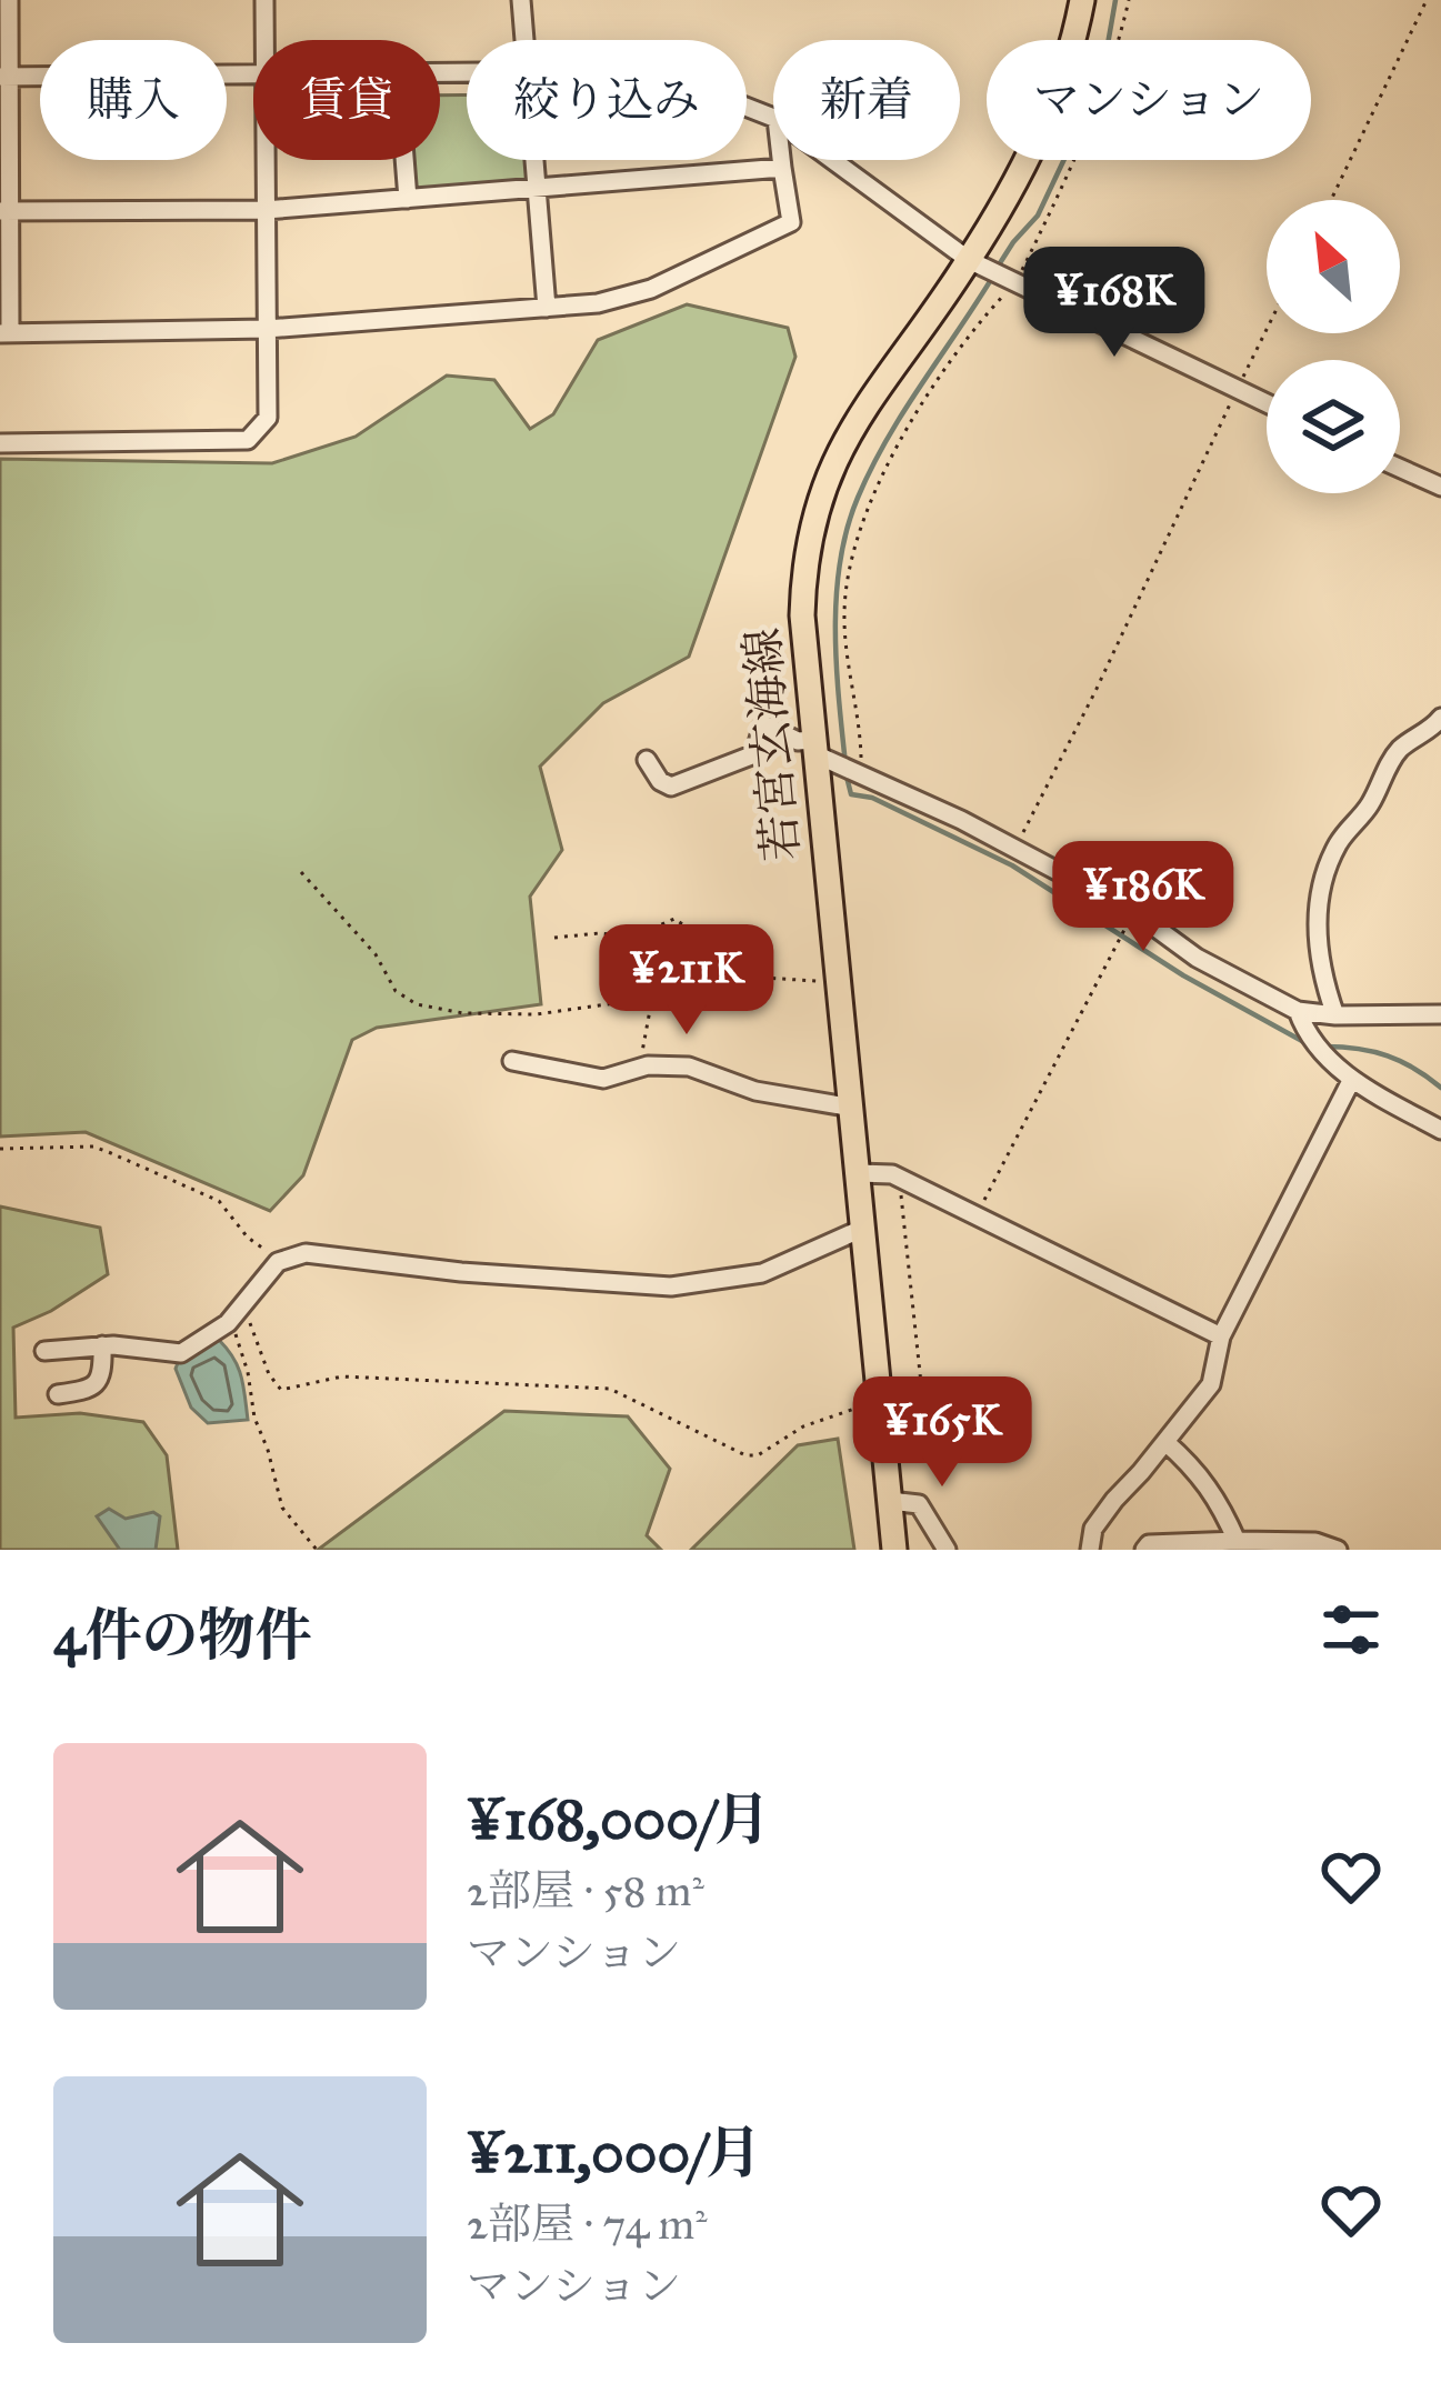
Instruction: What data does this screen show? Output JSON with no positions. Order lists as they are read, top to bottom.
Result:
{
  "streets": {
    "main road": ["若宮玄海線"]
  },
  "north": "top left",
  "page": {
    "chip": [
      "購入",
      "賃貸",
      "絞り込み",
      "新着",
      "マンション"
    ],
    "price": [
      "¥168K",
      "¥186K",
      "¥211K",
      "¥165K"
    ],
    "heading": "4件の物件",
    "list": [
      {
        "name": "¥168,000/月",
        "note": "2部屋 · 58 m² · マンション"
      },
      {
        "name": "¥211,000/月",
        "note": "2部屋 · 74 m² · マンション"
      }
    ]
  }
}
